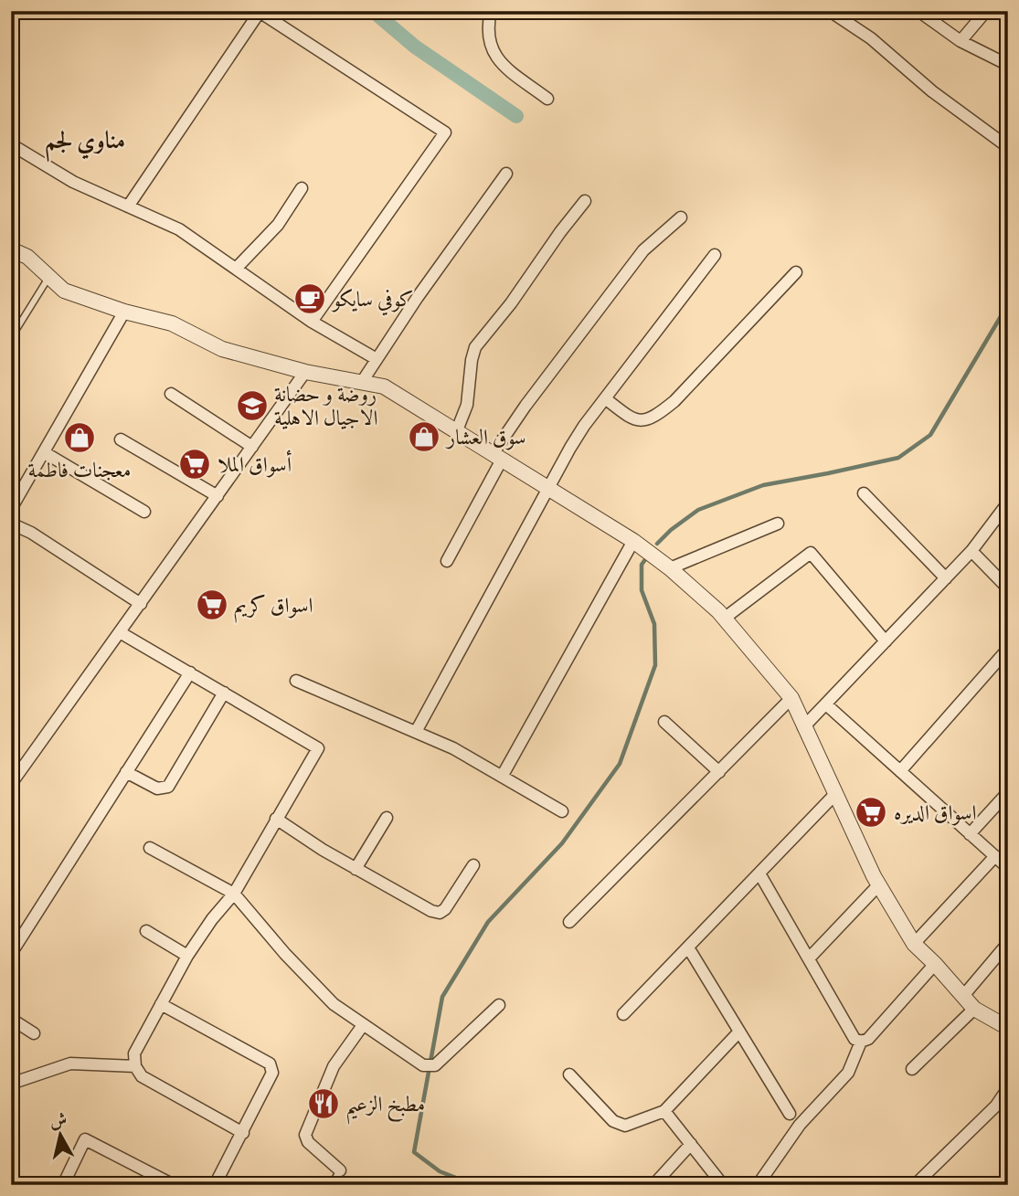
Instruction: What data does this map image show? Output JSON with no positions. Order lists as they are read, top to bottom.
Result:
{
  "districts": ["مناوي لجم"],
  "places": {
    "cafe": ["كوفي سايكو"],
    "school or university": ["روضة و حضانة الاجيال الاهلية"],
    "shop": ["سوق العشار", "معجنات فاطمة"],
    "supermarket": ["أسواق الملا", "اسواق كريم", "اسواق الديره"],
    "restaurant": ["مطبخ الزعيم"]
  },
  "north": "top"
}
